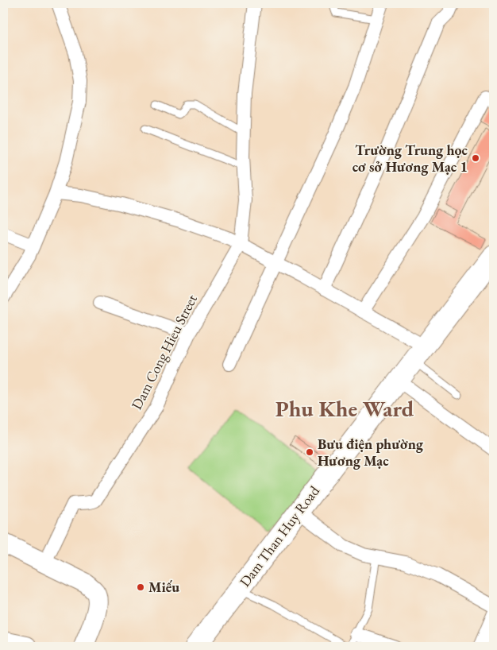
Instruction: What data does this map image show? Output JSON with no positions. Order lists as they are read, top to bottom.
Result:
{
  "streets": {
    "main road": ["Dam Than Huy Road"],
    "street": ["Dam Cong Hieu Street"]
  },
  "districts": ["Phu Khe Ward"],
  "places": ["Trường Trung học cơ sở Hương Mạc 1", "Bưu điện phường Hương Mạc", "Miếu"]
}
